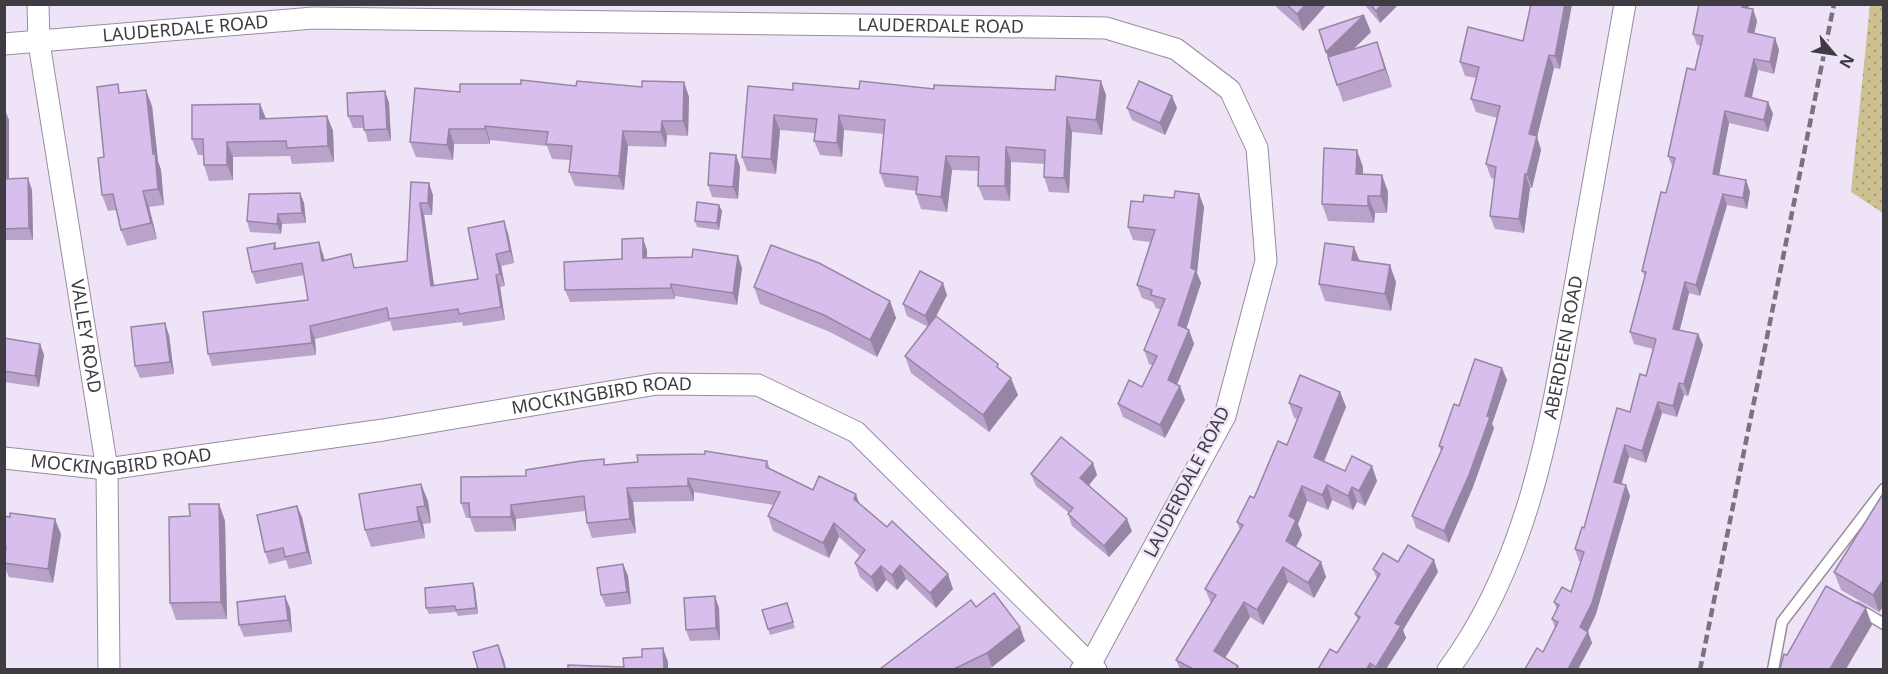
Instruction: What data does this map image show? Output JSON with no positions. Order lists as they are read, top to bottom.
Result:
{
  "streets": {
    "street": [
      "LAUDERDALE ROAD",
      "VALLEY ROAD",
      "ABERDEEN ROAD",
      "MOCKINGBIRD ROAD"
    ]
  },
  "crossings": [
    ["LAUDERDALE ROAD", "VALLEY ROAD"],
    ["LAUDERDALE ROAD", "MOCKINGBIRD ROAD"],
    ["VALLEY ROAD", "MOCKINGBIRD ROAD"]
  ],
  "north": "bottom right"
}
